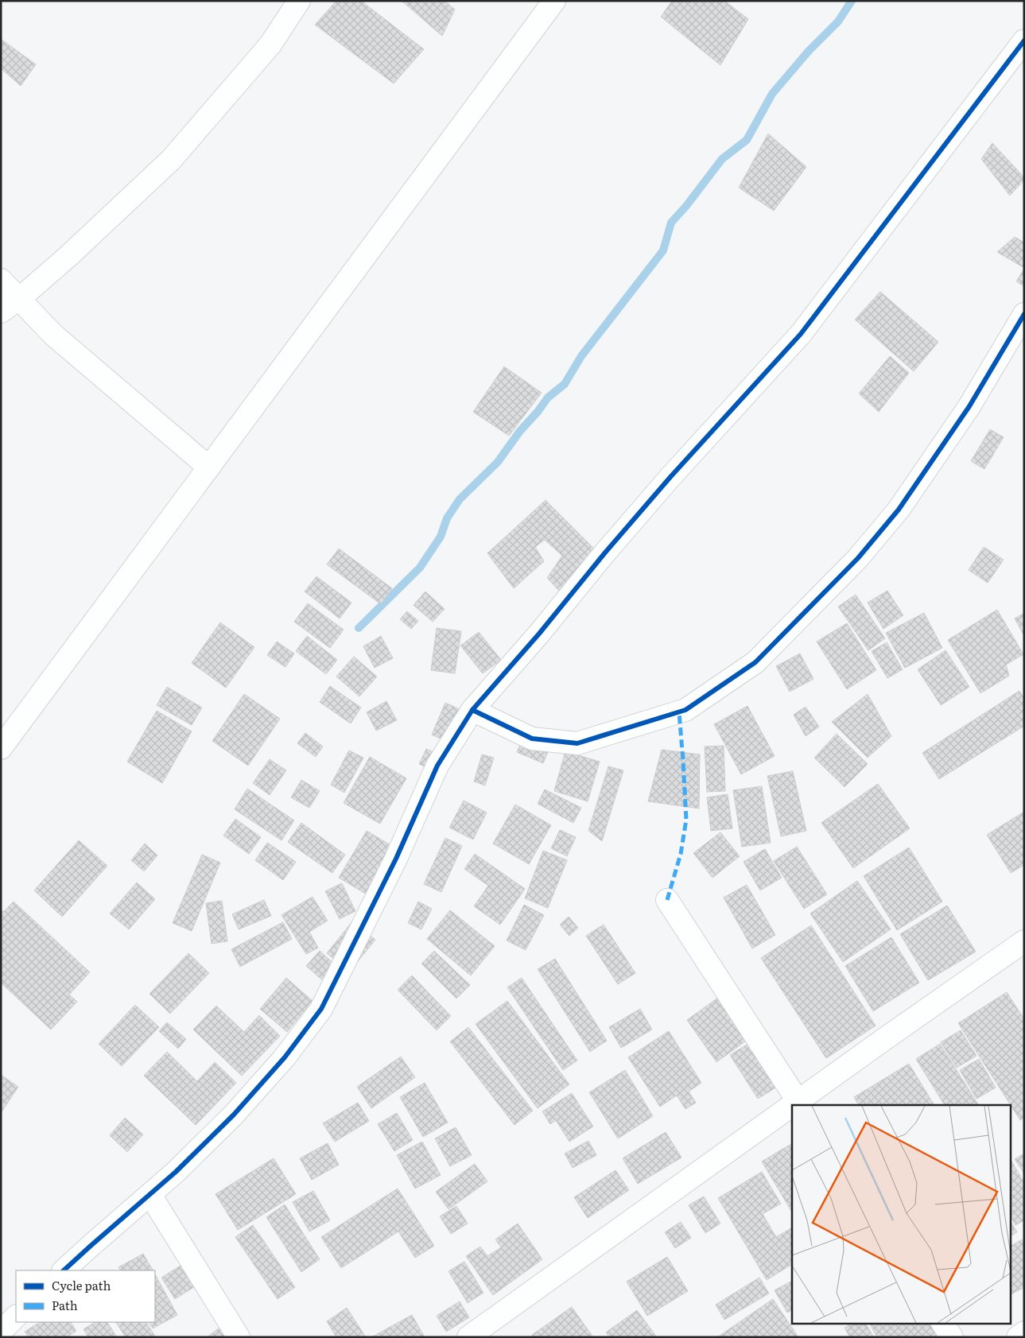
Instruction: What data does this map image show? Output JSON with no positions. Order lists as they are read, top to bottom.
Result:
{
  "legend": ["Cycle path", "Path"]
}
